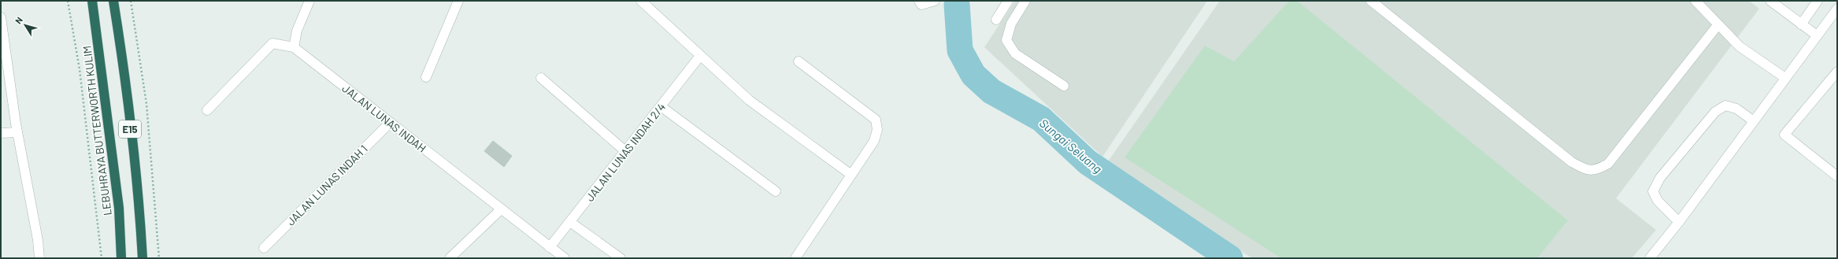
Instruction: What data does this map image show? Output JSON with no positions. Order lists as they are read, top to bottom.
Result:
{
  "streets": {
    "highway": ["E15", "LEBUHRAYA BUTTERWORTH KULIM"],
    "street": ["JALAN LUNAS INDAH", "JALAN LUNAS INDAH 2/4", "JALAN LUNAS INDAH 1"]
  },
  "crossings": [
    ["JALAN LUNAS INDAH", "JALAN LUNAS INDAH 2/4"],
    ["JALAN LUNAS INDAH", "JALAN LUNAS INDAH 1"]
  ],
  "water": ["Sungai Seluang"],
  "north": "top left"
}
